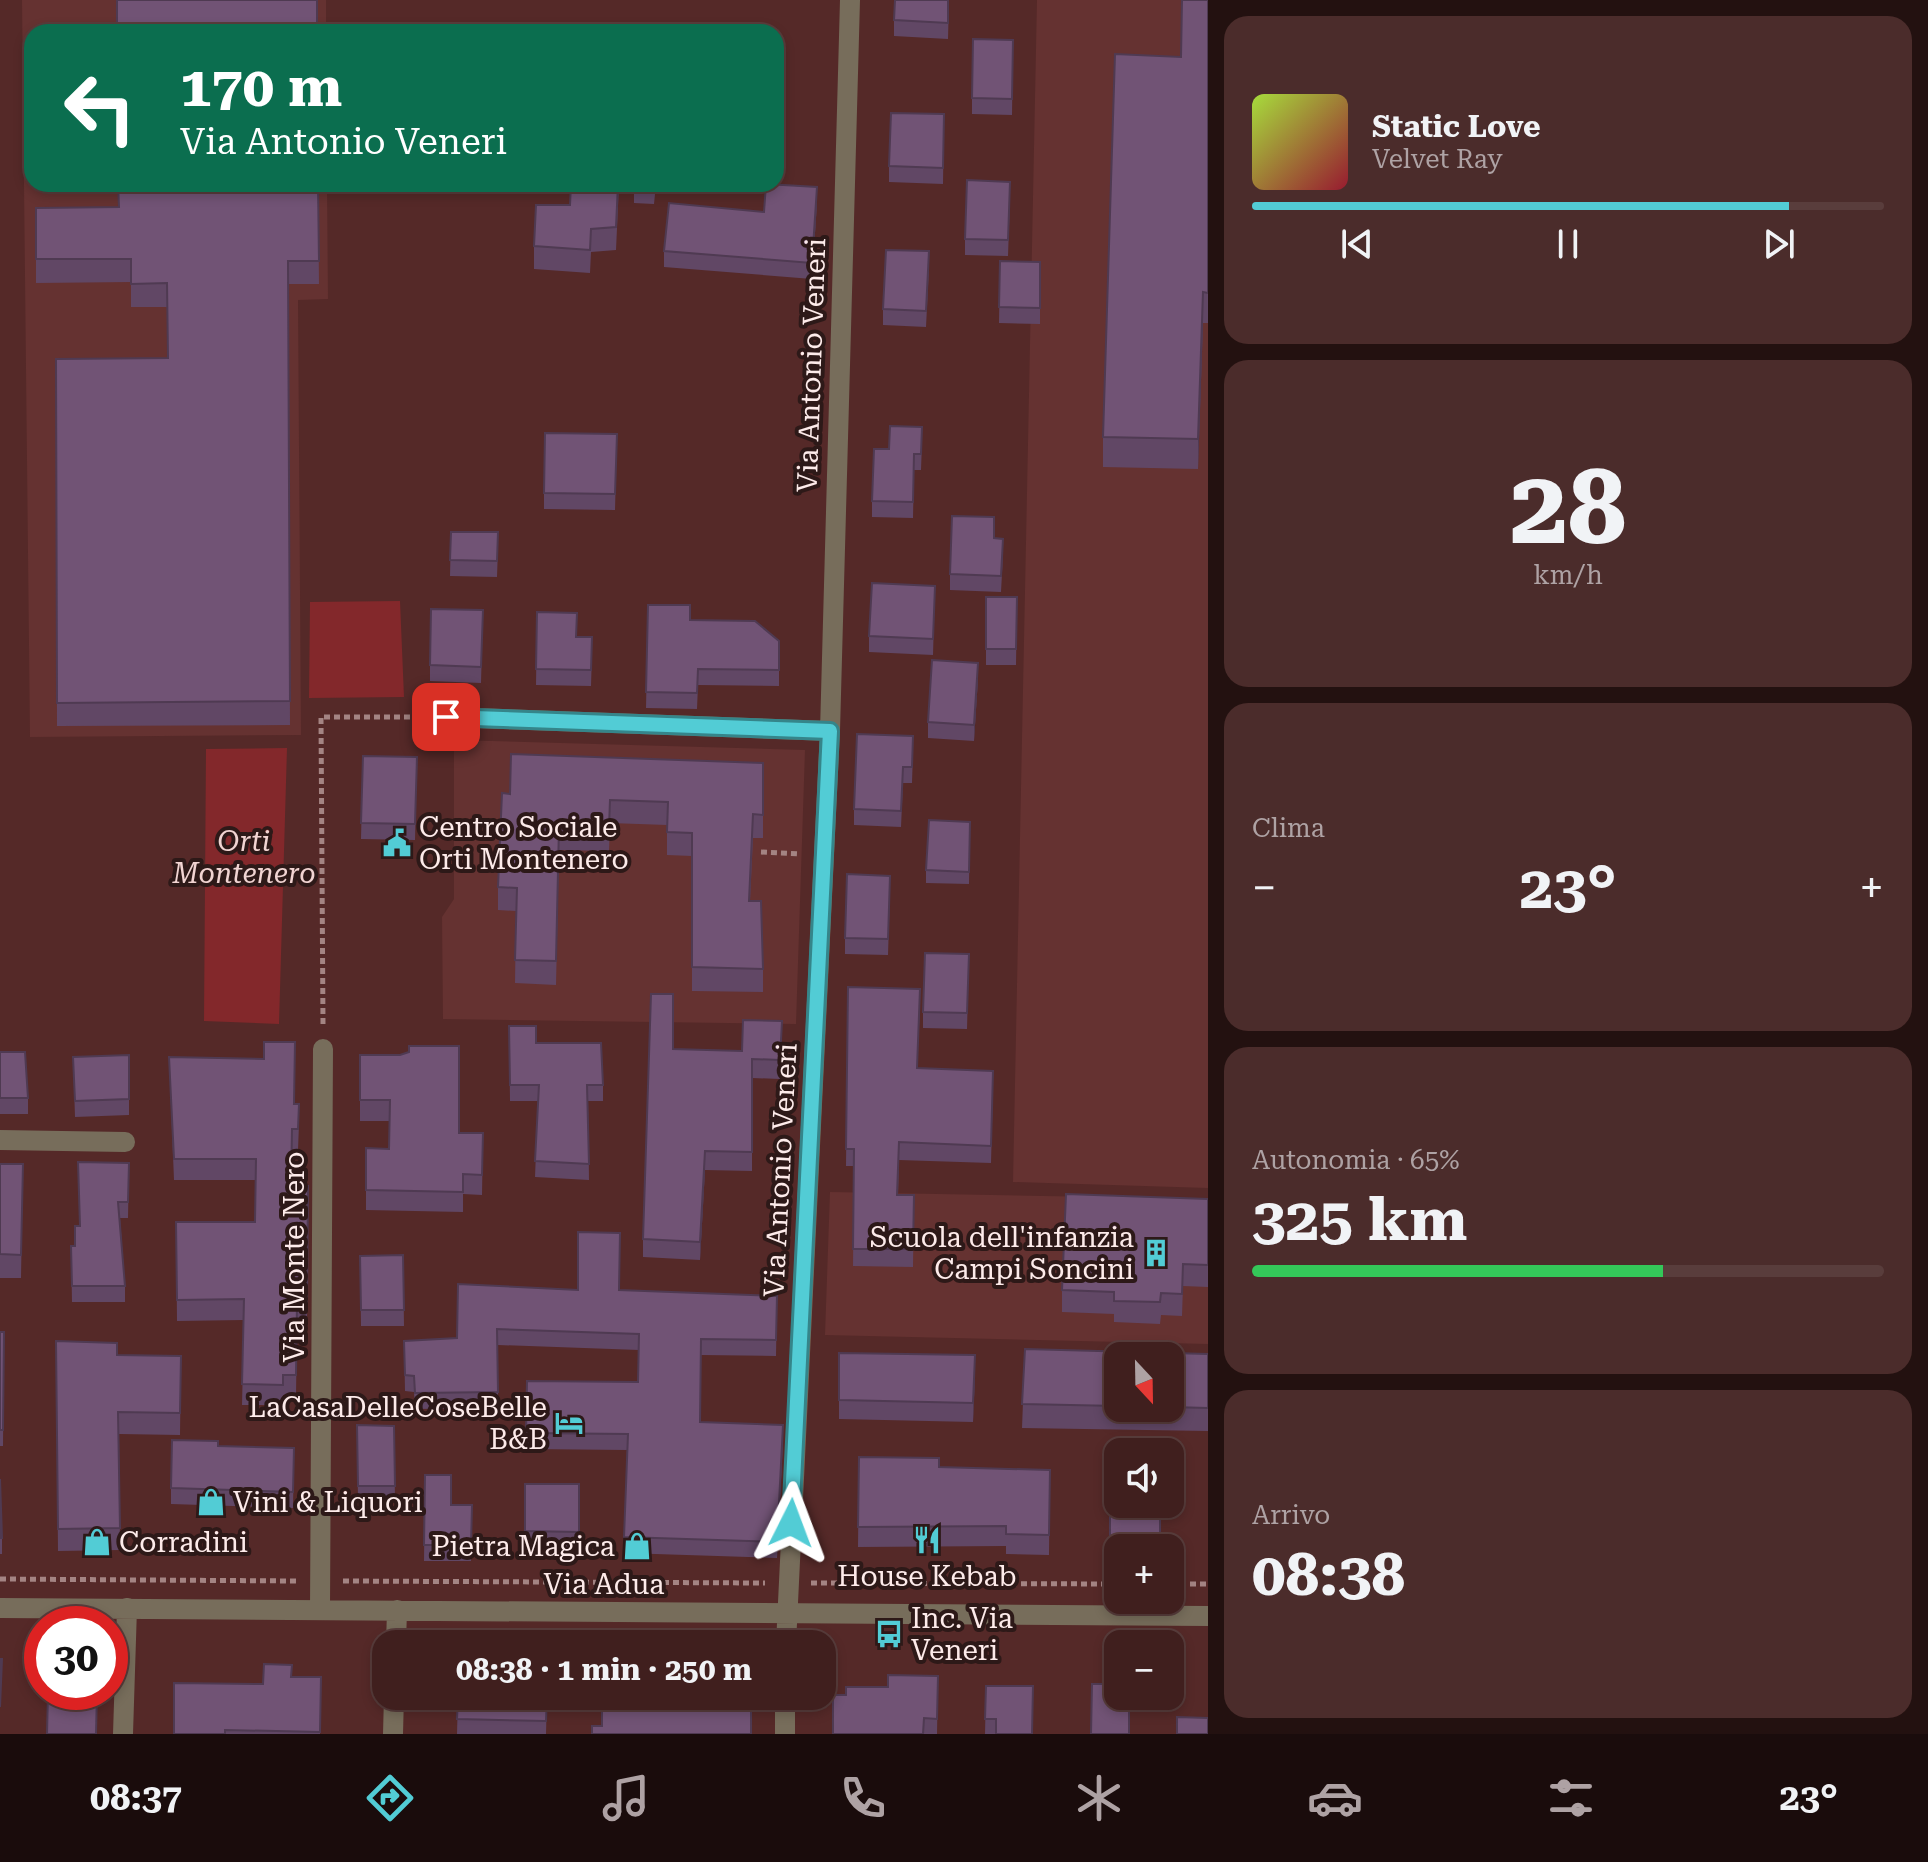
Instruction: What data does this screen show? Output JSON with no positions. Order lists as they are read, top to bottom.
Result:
{
  "streets": {
    "street": ["Via Antonio Veneri", "Via Monte Nero", "Via Adua"]
  },
  "crossings": [
    ["Via Antonio Veneri", "Via Adua"],
    ["Via Monte Nero", "Via Adua"]
  ],
  "parks": ["Orti Montenero"],
  "places": {
    "public building": ["Centro Sociale Orti Montenero"],
    "building": ["Scuola dell'infanzia Campi Soncini"],
    "hotel": ["LaCasaDelleCoseBelle B&B"],
    "shop": ["Vini & Liquori", "Corradini", "Pietra Magica"],
    "restaurant": ["House Kebab"],
    "bus stop": ["Inc. Via Veneri"]
  },
  "north": "bottom",
  "page": {
    "turn": ["170 m", "Via Antonio Veneri"],
    "song": ["Static Love", "Velvet Ray"],
    "tile": [
      ["28", "km/h"],
      "Clima",
      ["Autonomia · 65%", "325 km"],
      ["Arrivo", "08:38"]
    ],
    "heat": ["−", "23°", "+"],
    "map_buttons": ["+", "−"],
    "limit": "30",
    "trip": "08:38 · 1 min · 250 m",
    "tabs": ["08:37", "23°"]
  }
}
